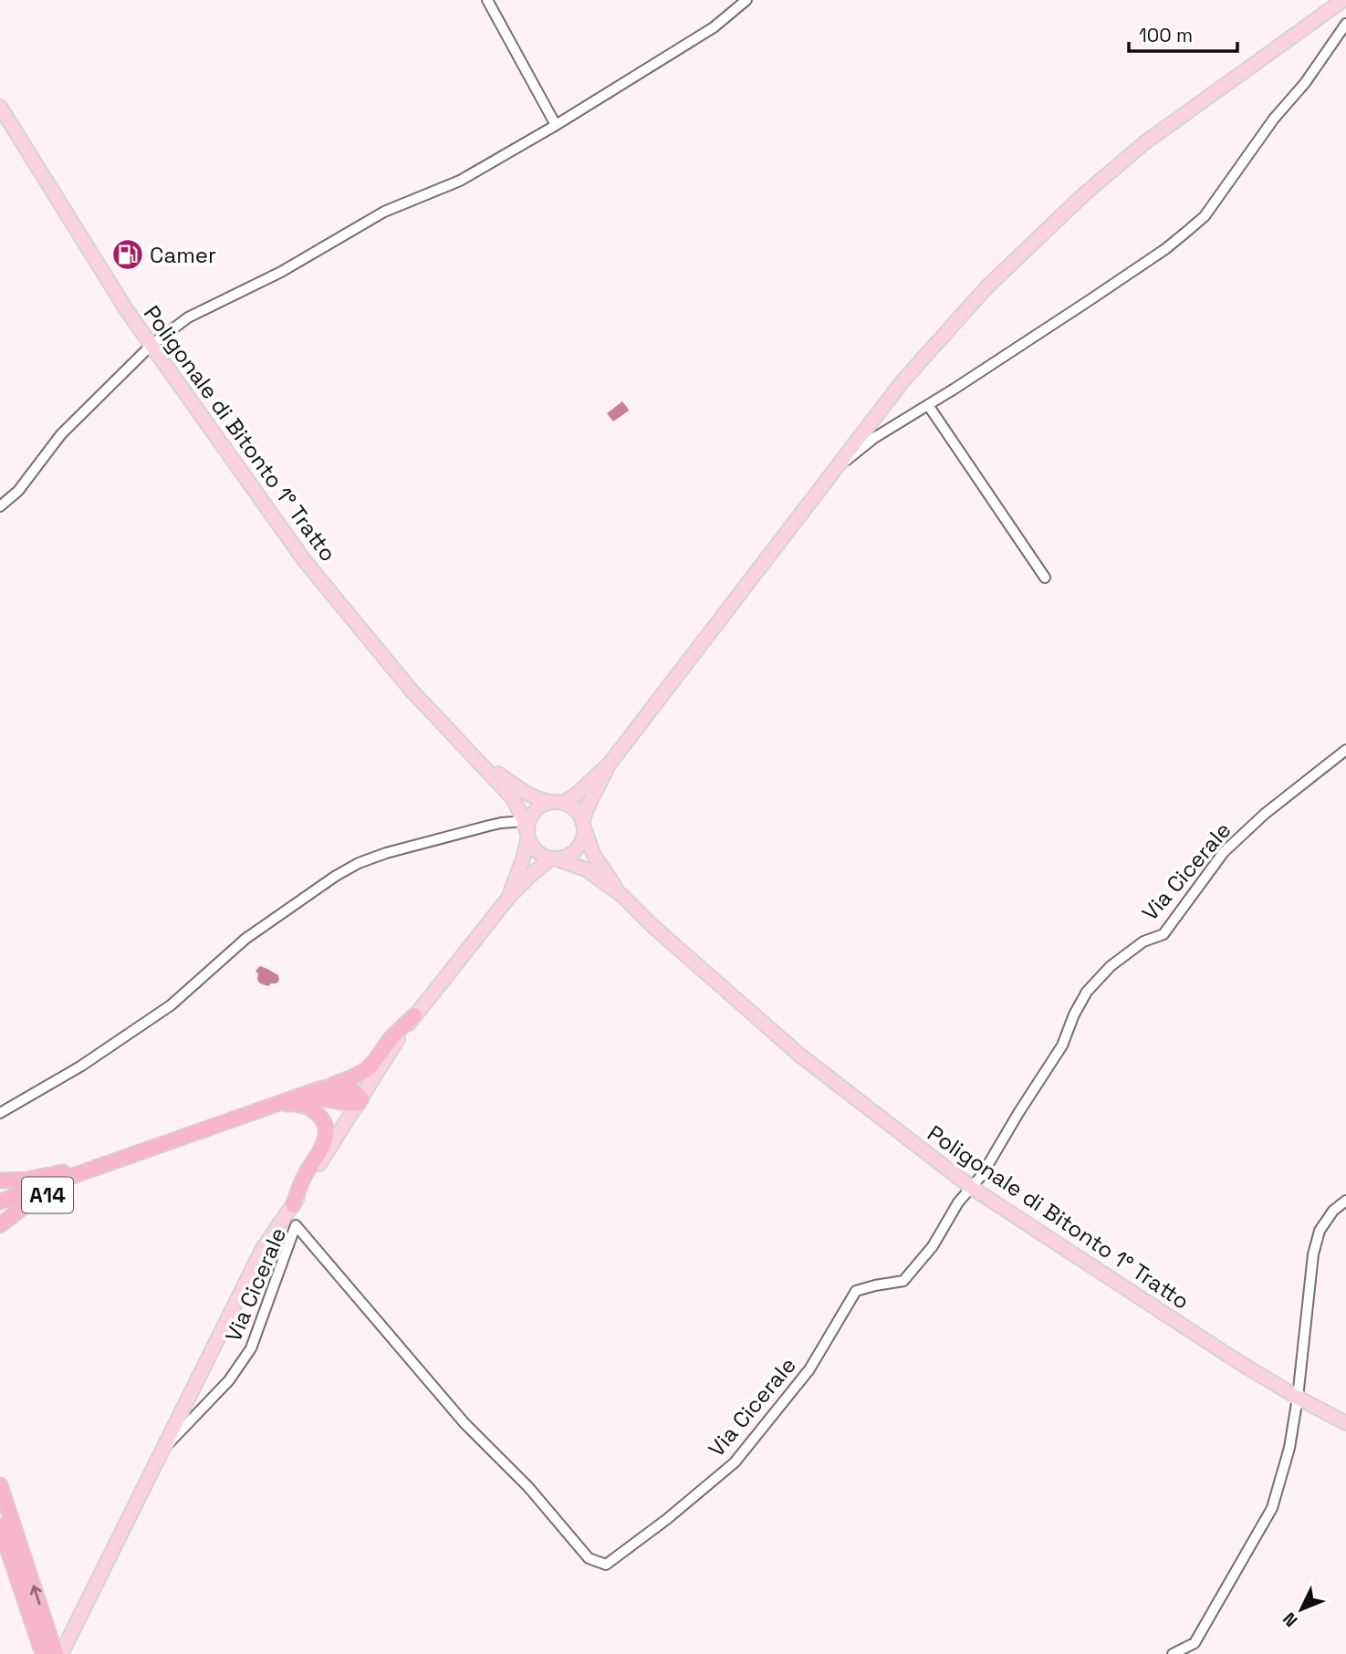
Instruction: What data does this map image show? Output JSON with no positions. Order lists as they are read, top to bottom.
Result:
{
  "streets": {
    "highway": ["A14"],
    "main road": ["Poligonale di Bitonto 1° Tratto"],
    "street": ["Via Cicerale"]
  },
  "crossings": [
    ["Poligonale di Bitonto 1° Tratto", "Via Cicerale"]
  ],
  "places": {
    "fuel station": ["Camer"]
  },
  "scale_bar": "100 m",
  "north": "bottom left"
}
